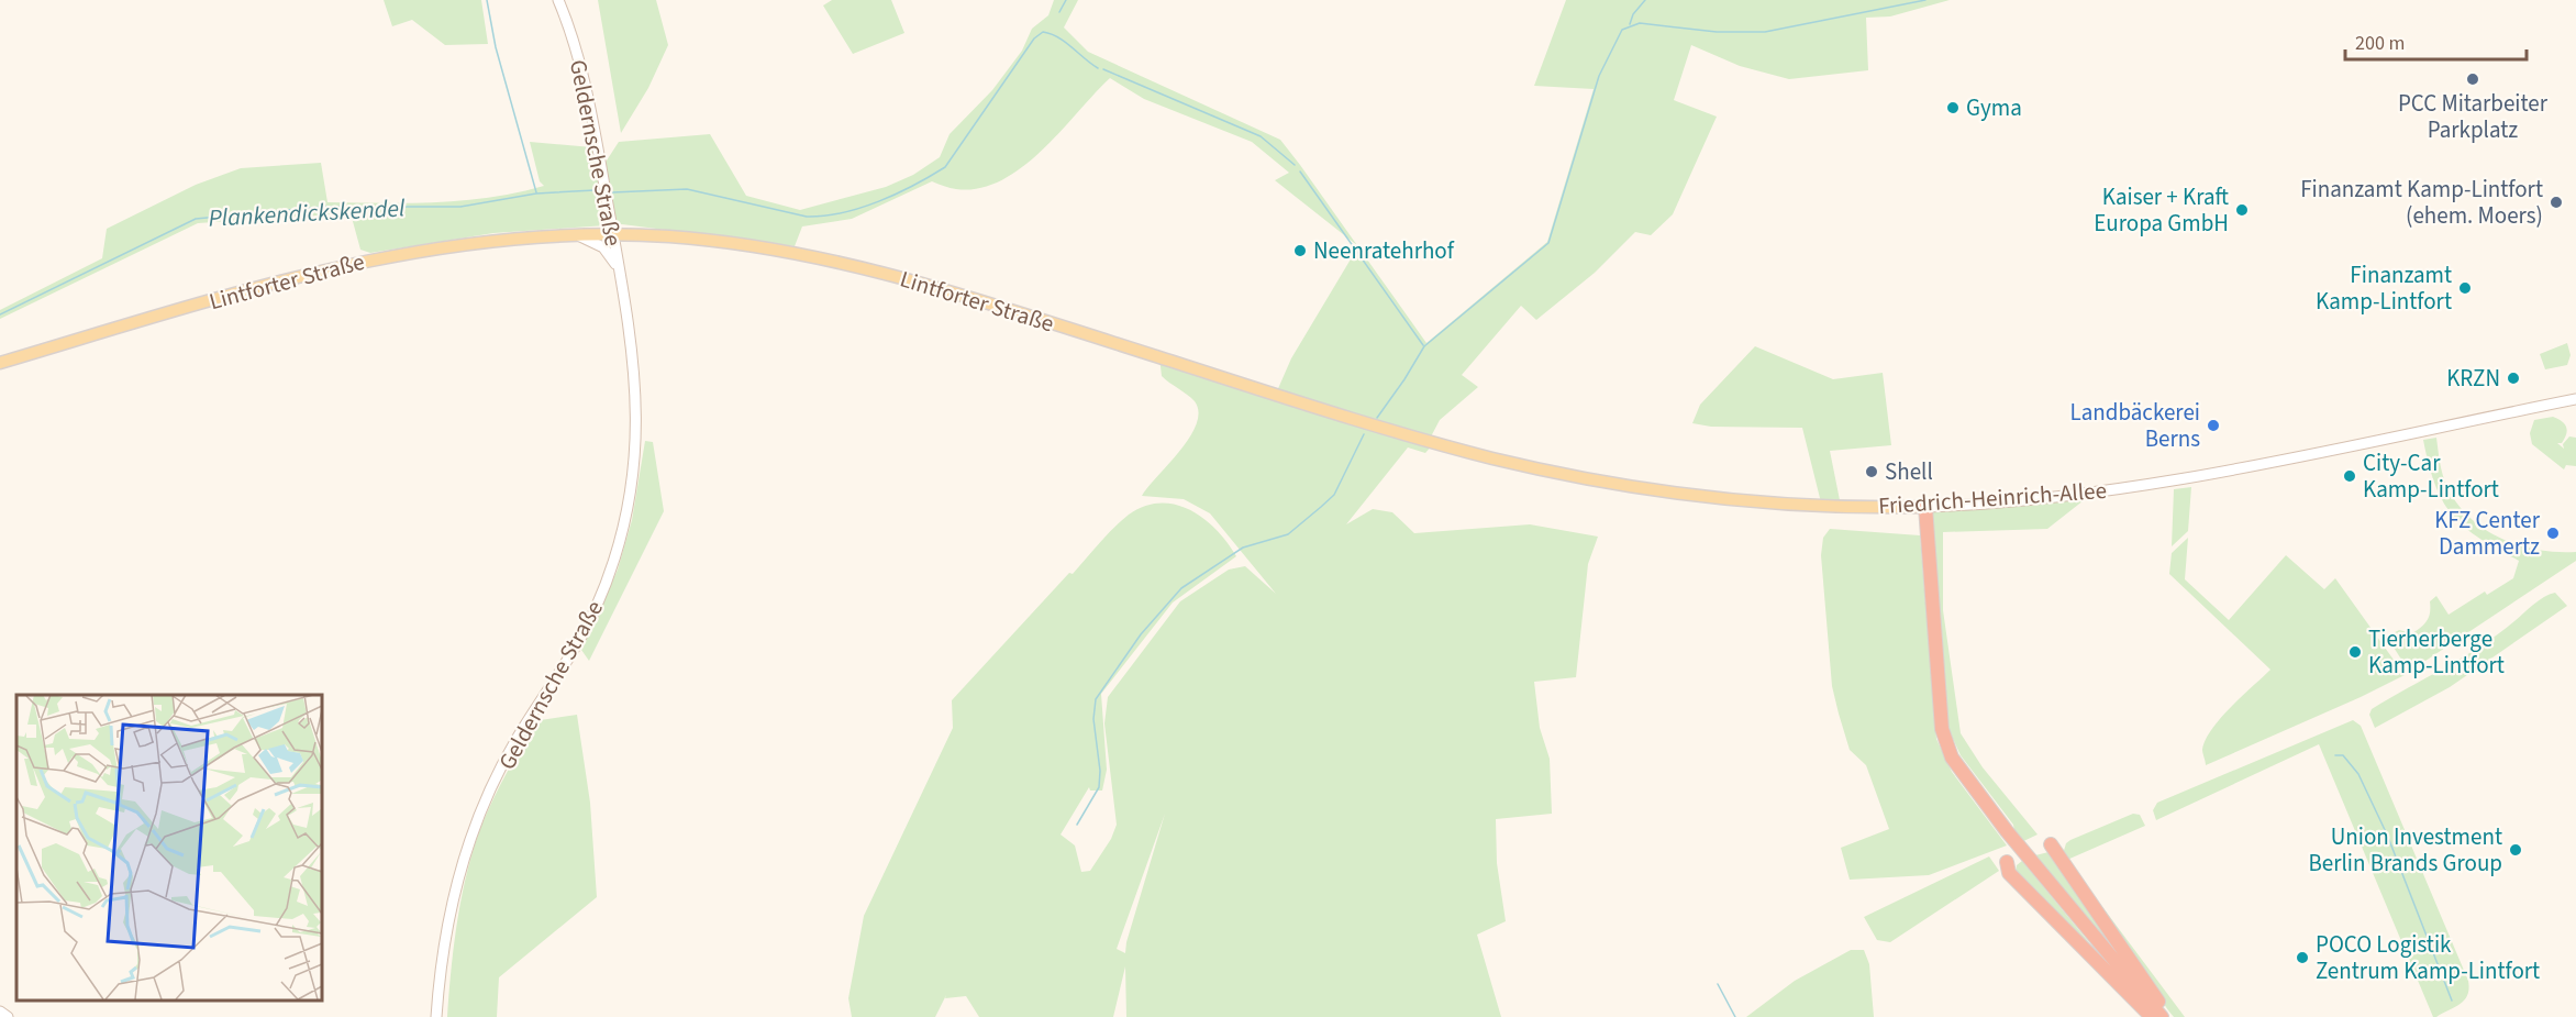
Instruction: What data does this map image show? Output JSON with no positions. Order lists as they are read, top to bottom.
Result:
{
  "streets": {
    "main road": ["Geldernsche Straße", "Lintforter Straße", "Friedrich-Heinrich-Allee"]
  },
  "crossings": [
    ["Geldernsche Straße", "Lintforter Straße"],
    ["Lintforter Straße", "Friedrich-Heinrich-Allee"]
  ],
  "water": ["Plankendickskendel"],
  "places": [
    "PCC Mitarbeiter Parkplatz",
    "Gyma",
    "Finanzamt Kamp-Lintfort (ehem. Moers)",
    "Kaiser + Kraft Europa GmbH",
    "Neenratehrhof",
    "Finanzamt Kamp-Lintfort",
    "KRZN",
    "Landbäckerei Berns",
    "Shell",
    "City-Car Kamp-Lintfort",
    "KFZ Center Dammertz",
    "Tierherberge Kamp-Lintfort",
    "Union Investment Berlin Brands Group",
    "POCO Logistik Zentrum Kamp-Lintfort"
  ],
  "scale_bar": "200 m"
}
